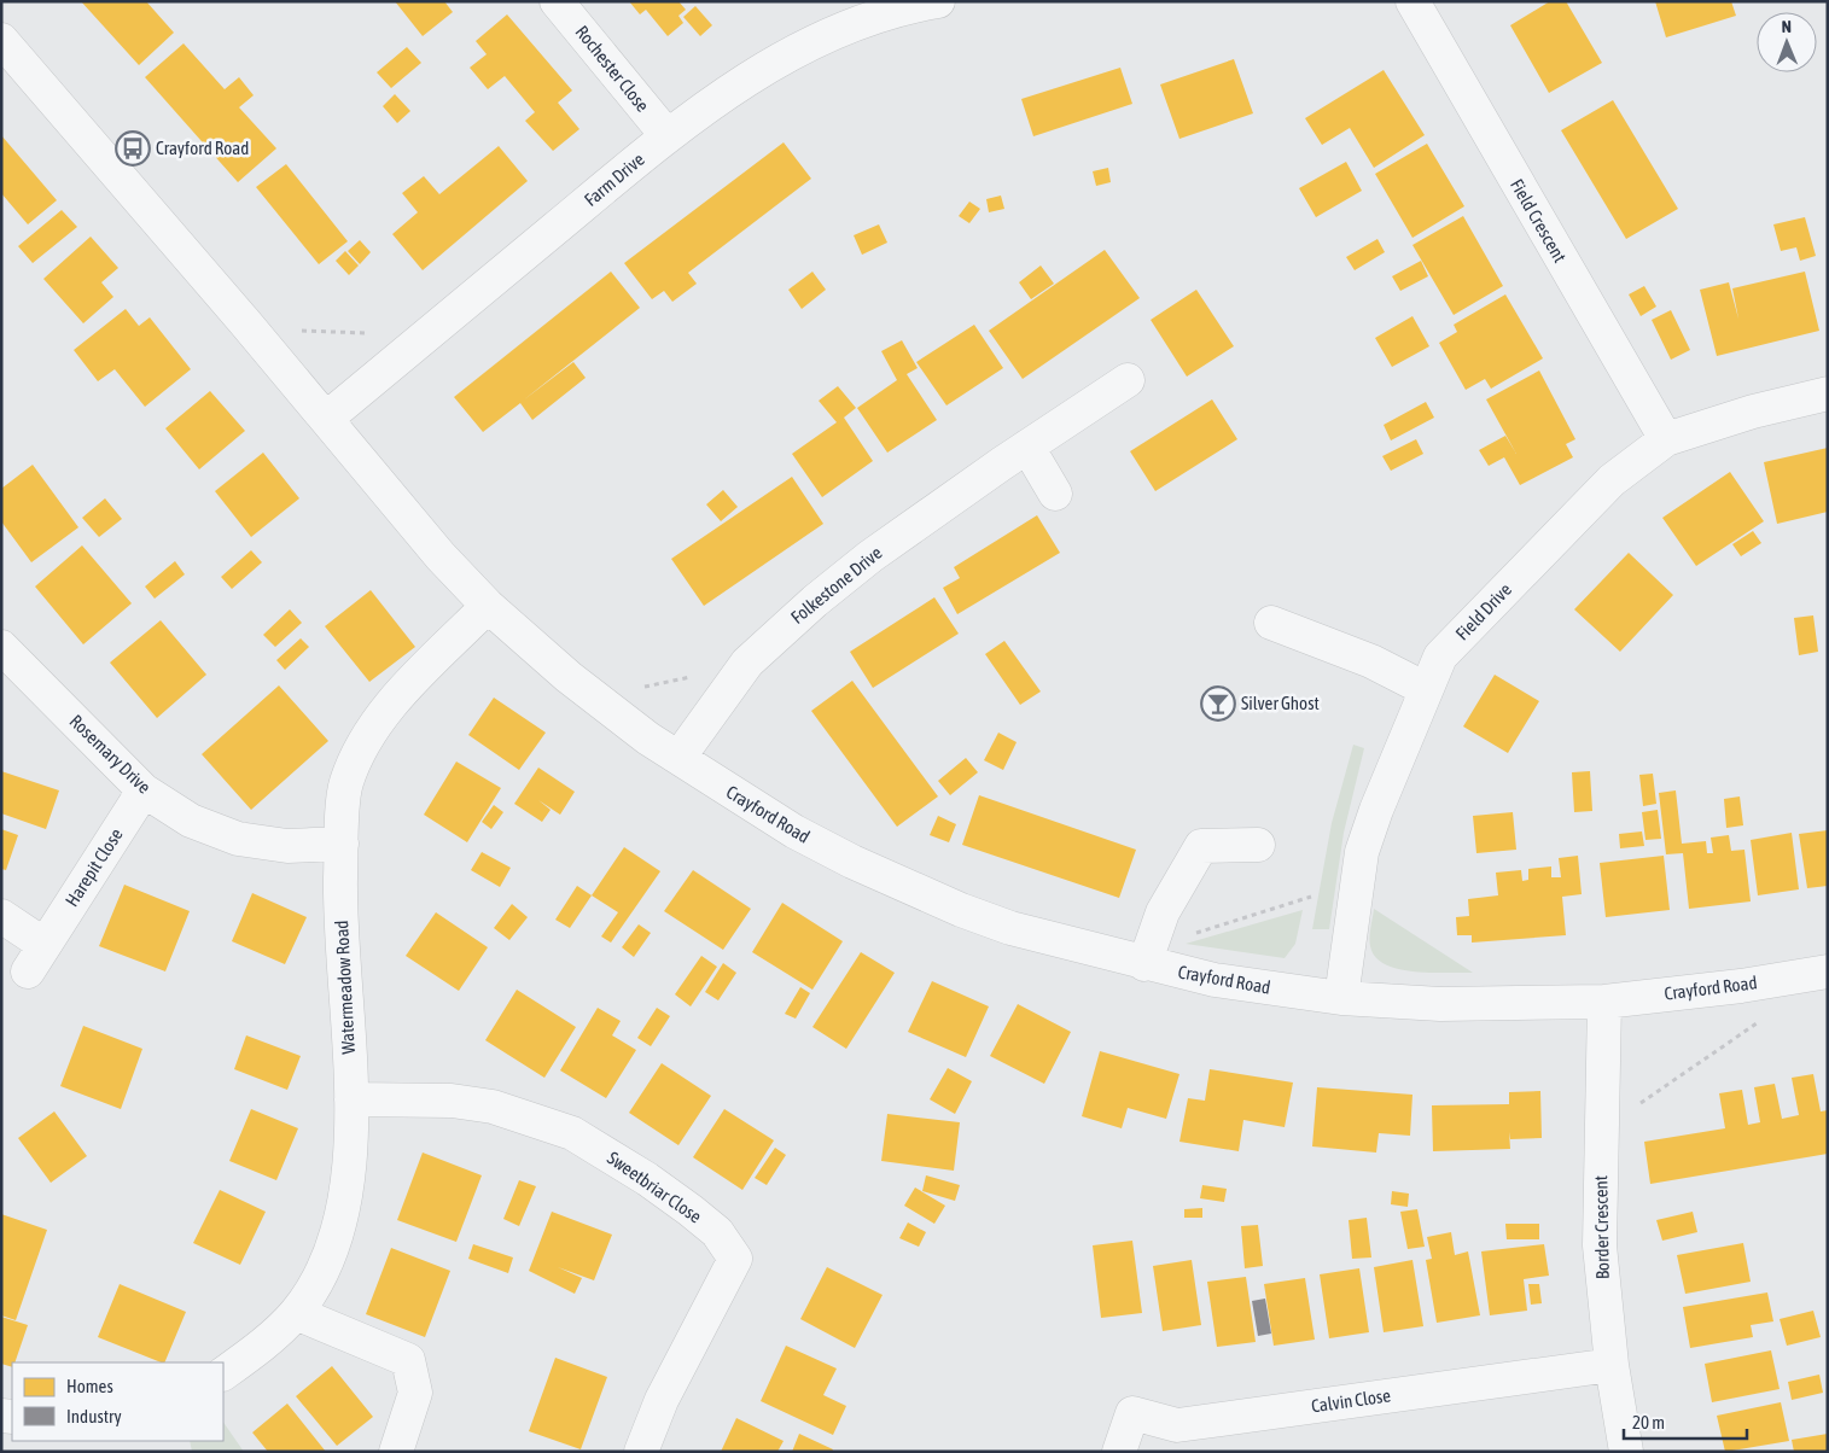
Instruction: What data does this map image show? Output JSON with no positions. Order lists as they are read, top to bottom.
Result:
{
  "streets": {
    "street": [
      "Rochester Close",
      "Farm Drive",
      "Field Crescent",
      "Folkestone Drive",
      "Field Drive",
      "Rosemary Drive",
      "Crayford Road",
      "Harepit Close",
      "Watermeadow Road",
      "Sweetbriar Close",
      "Border Crescent",
      "Calvin Close"
    ]
  },
  "crossings": [
    ["Rochester Close", "Farm Drive"],
    ["Farm Drive", "Crayford Road"],
    ["Field Crescent", "Field Drive"],
    ["Folkestone Drive", "Crayford Road"],
    ["Field Drive", "Crayford Road"],
    ["Rosemary Drive", "Harepit Close"],
    ["Rosemary Drive", "Watermeadow Road"],
    ["Crayford Road", "Watermeadow Road"],
    ["Crayford Road", "Border Crescent"],
    ["Watermeadow Road", "Sweetbriar Close"],
    ["Border Crescent", "Calvin Close"]
  ],
  "places": {
    "bus stop": ["Crayford Road"],
    "bar": ["Silver Ghost"]
  },
  "legend": ["Homes", "Industry"],
  "scale_bar": "20 m",
  "north": "top"
}
